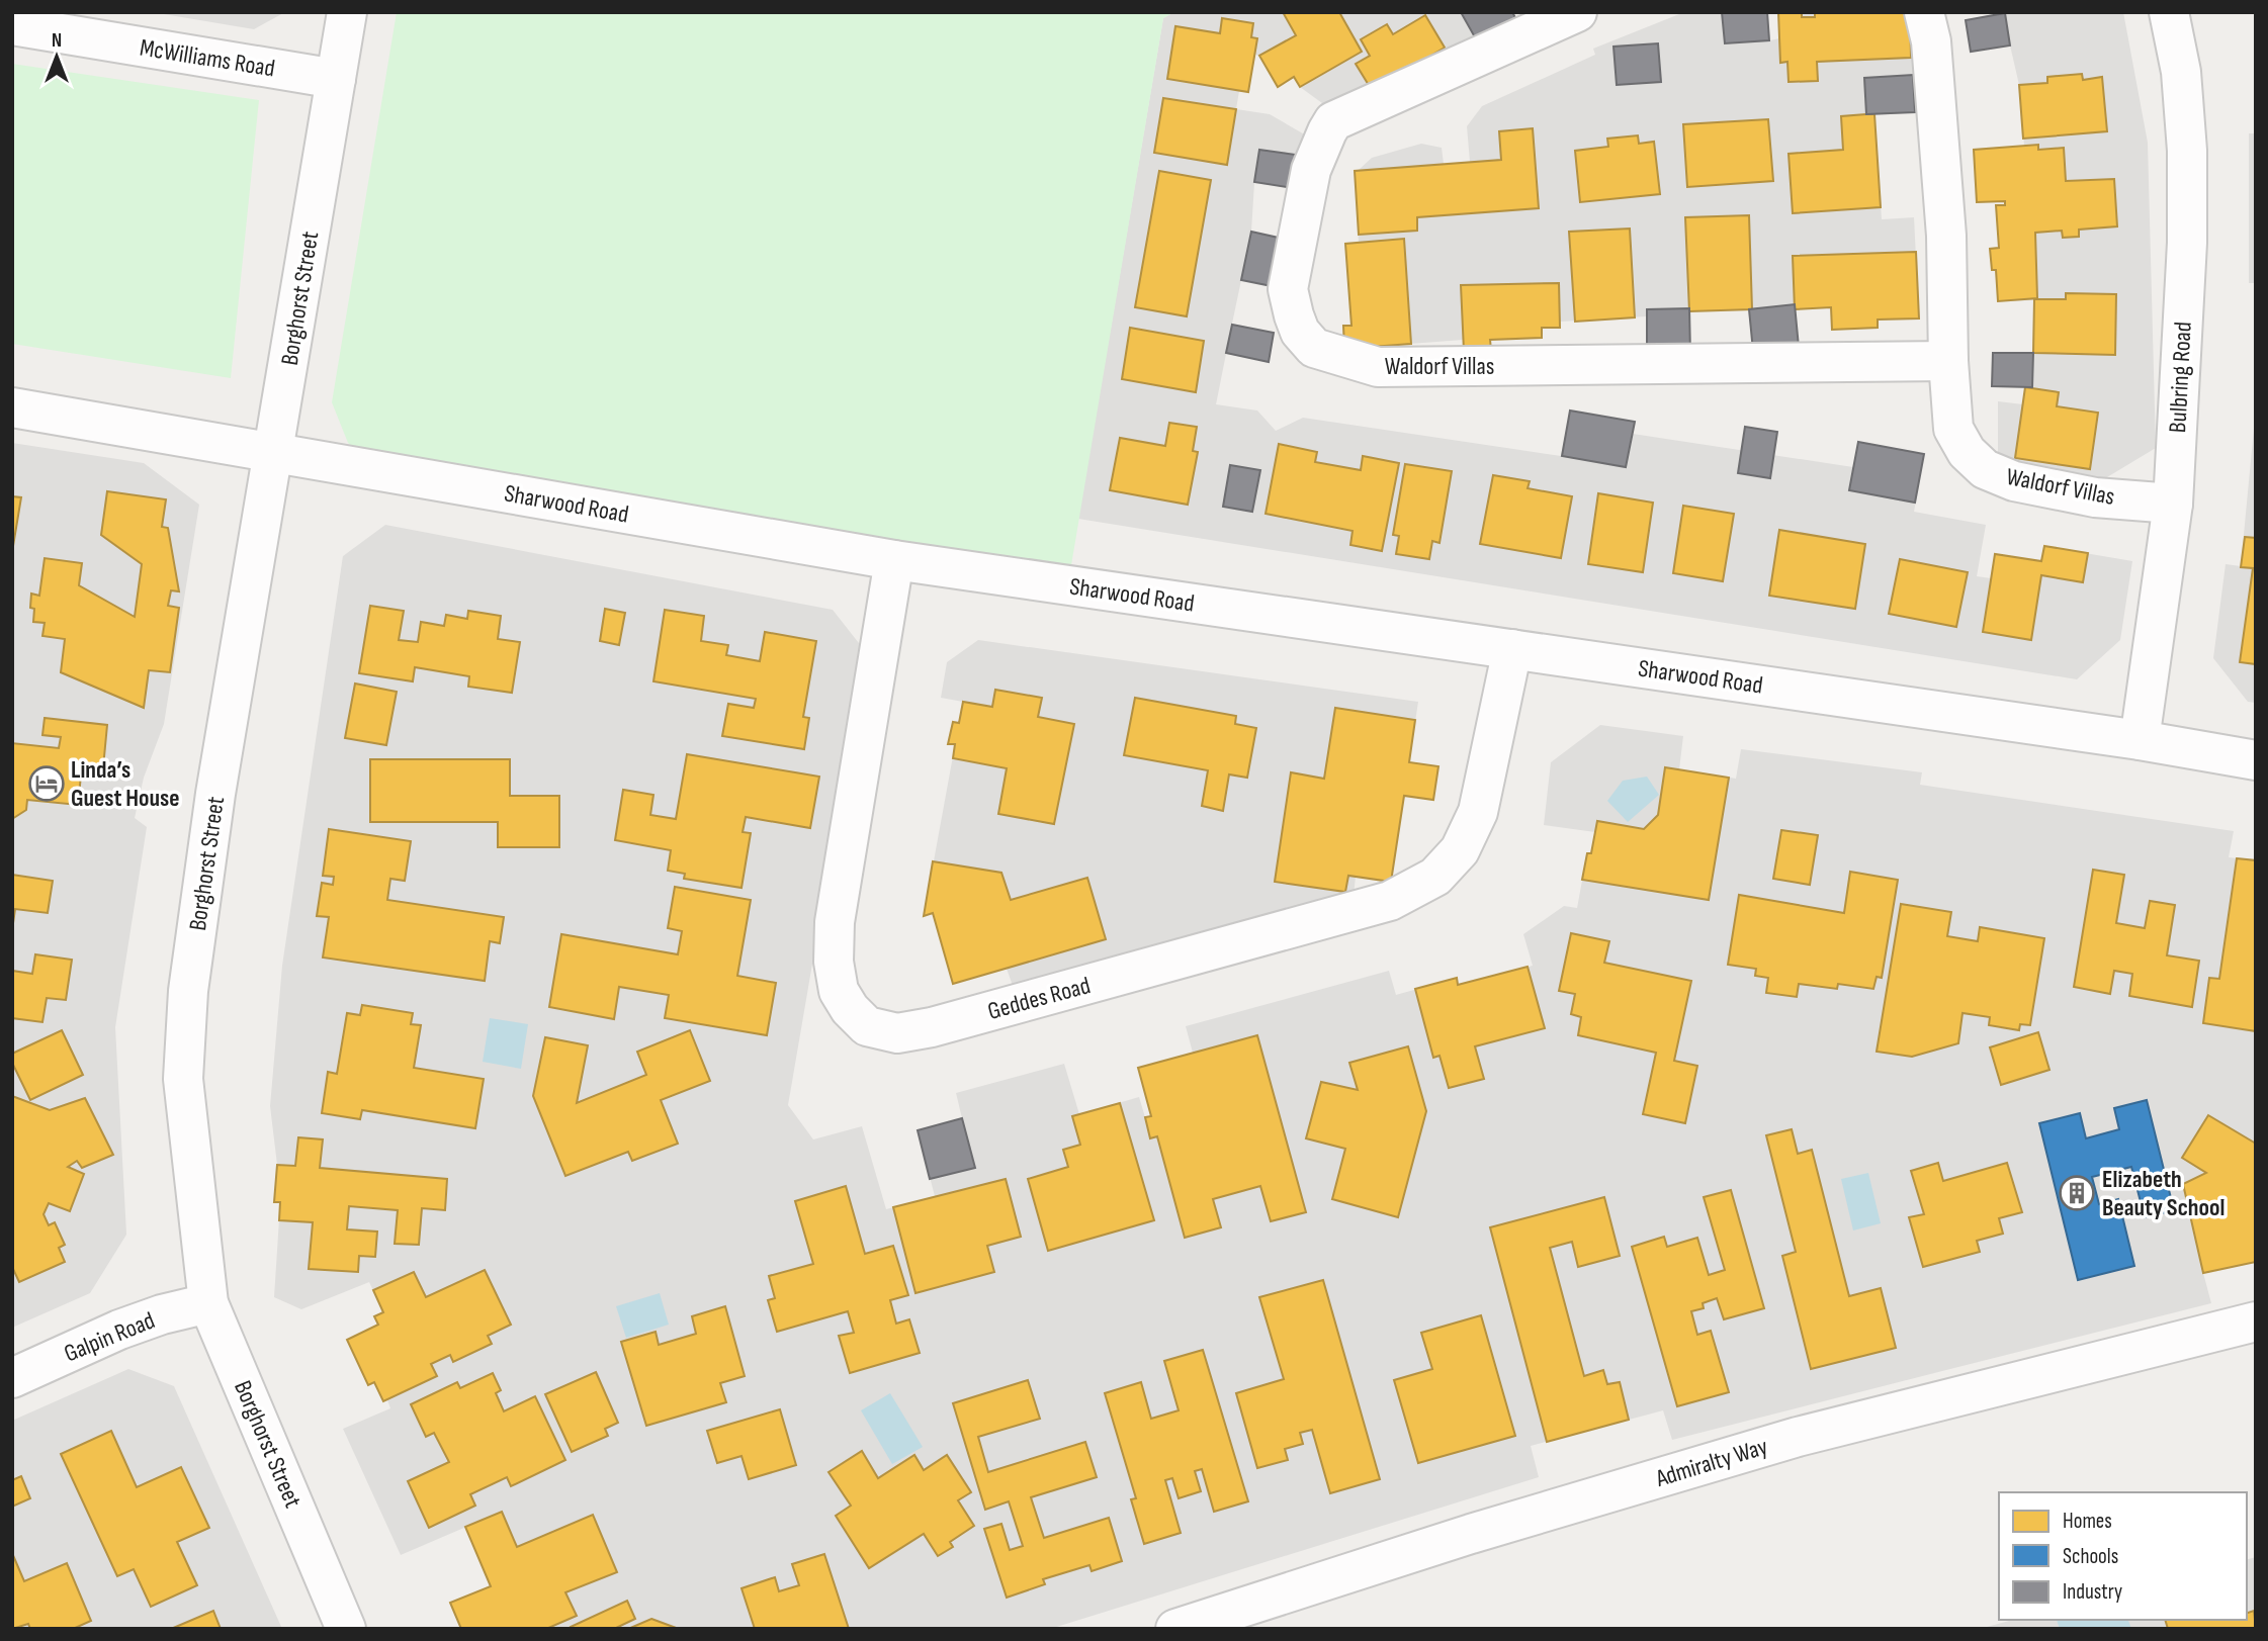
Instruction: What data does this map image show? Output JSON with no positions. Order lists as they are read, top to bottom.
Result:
{
  "streets": {
    "street": [
      "McWilliams Road",
      "Borghorst Street",
      "Waldorf Villas",
      "Bulbring Road",
      "Sharwood Road",
      "Geddes Road",
      "Galpin Road",
      "Admiralty Way"
    ]
  },
  "crossings": [
    ["McWilliams Road", "Borghorst Street"],
    ["Borghorst Street", "Sharwood Road"],
    ["Borghorst Street", "Galpin Road"],
    ["Waldorf Villas", "Bulbring Road"],
    ["Bulbring Road", "Sharwood Road"],
    ["Sharwood Road", "Geddes Road"]
  ],
  "places": {
    "hotel": ["Linda’s Guest House"],
    "building": ["Elizabeth Beauty School"]
  },
  "legend": ["Homes", "Schools", "Industry"],
  "north": "top"
}
